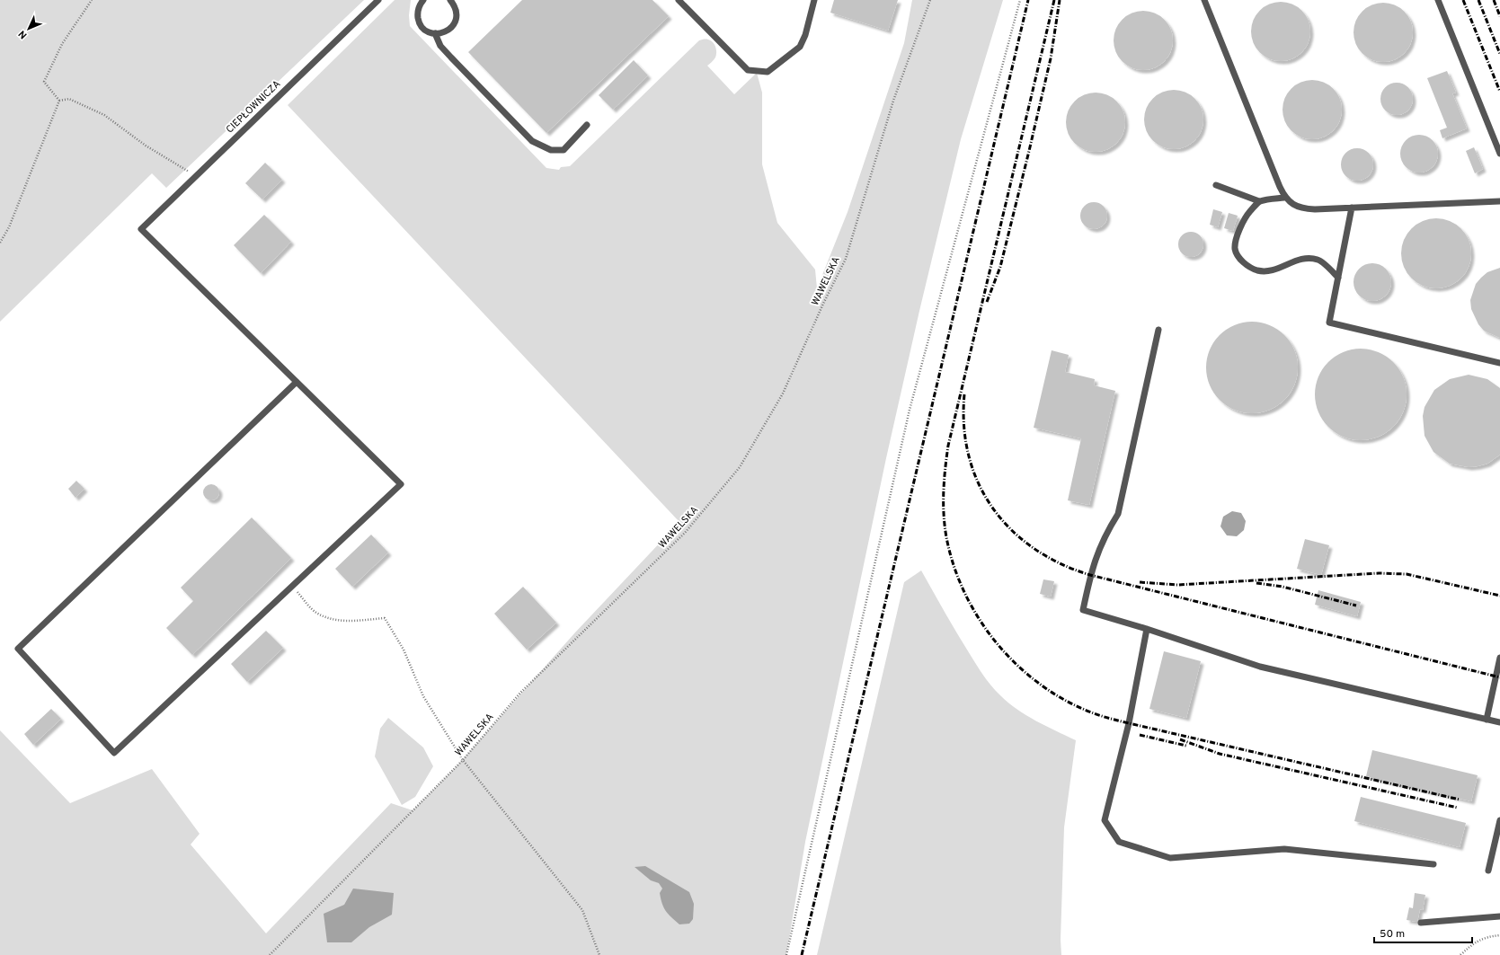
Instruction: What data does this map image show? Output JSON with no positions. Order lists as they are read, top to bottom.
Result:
{
  "streets": {
    "lane": ["CIEPŁOWNICZA"],
    "path": ["WAWELSKA"]
  },
  "scale_bar": "50 m",
  "north": "bottom left"
}
